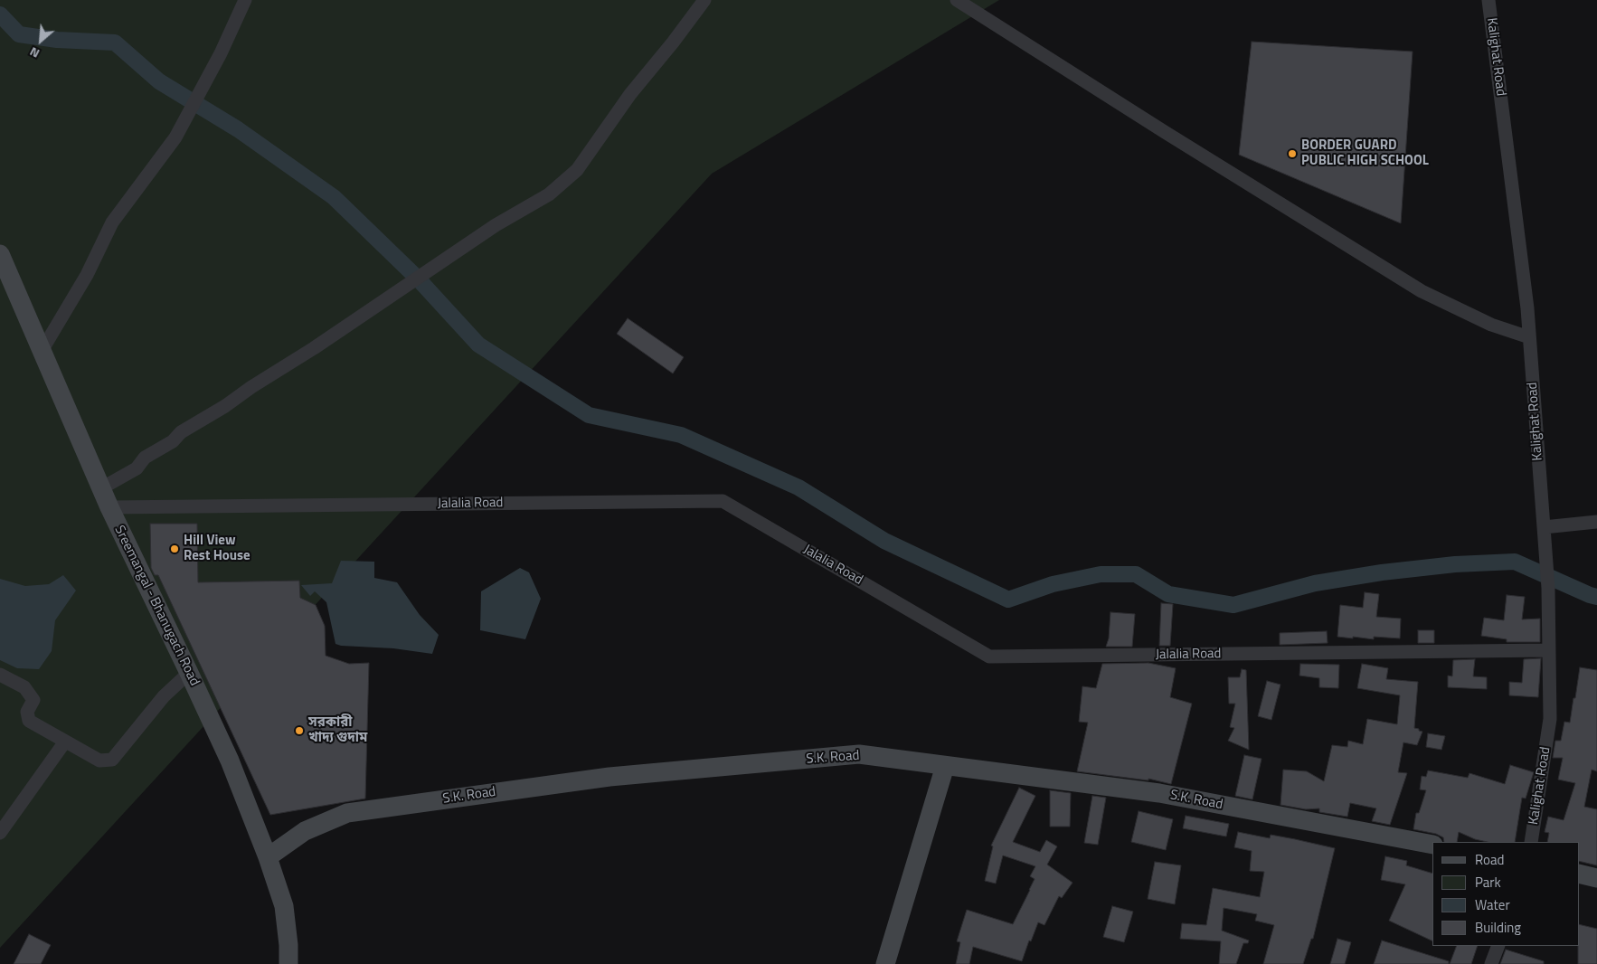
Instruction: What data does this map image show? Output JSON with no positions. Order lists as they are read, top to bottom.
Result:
{
  "streets": {
    "main road": ["Sreemangal - Bhanugach Road", "S.K. Road"],
    "street": ["Kalighat Road", "Jalalia Road"]
  },
  "crossings": [
    ["Kalighat Road", "Jalalia Road"],
    ["Jalalia Road", "Sreemangal - Bhanugach Road"],
    ["Sreemangal - Bhanugach Road", "S.K. Road"]
  ],
  "places": ["BORDER GUARD PUBLIC HIGH SCHOOL", "Hill View Rest House", "সরকারী খাদ্য গুদাম"],
  "legend": [
    "Road",
    "Park",
    "Water",
    "Building"
  ],
  "north": "bottom left"
}
